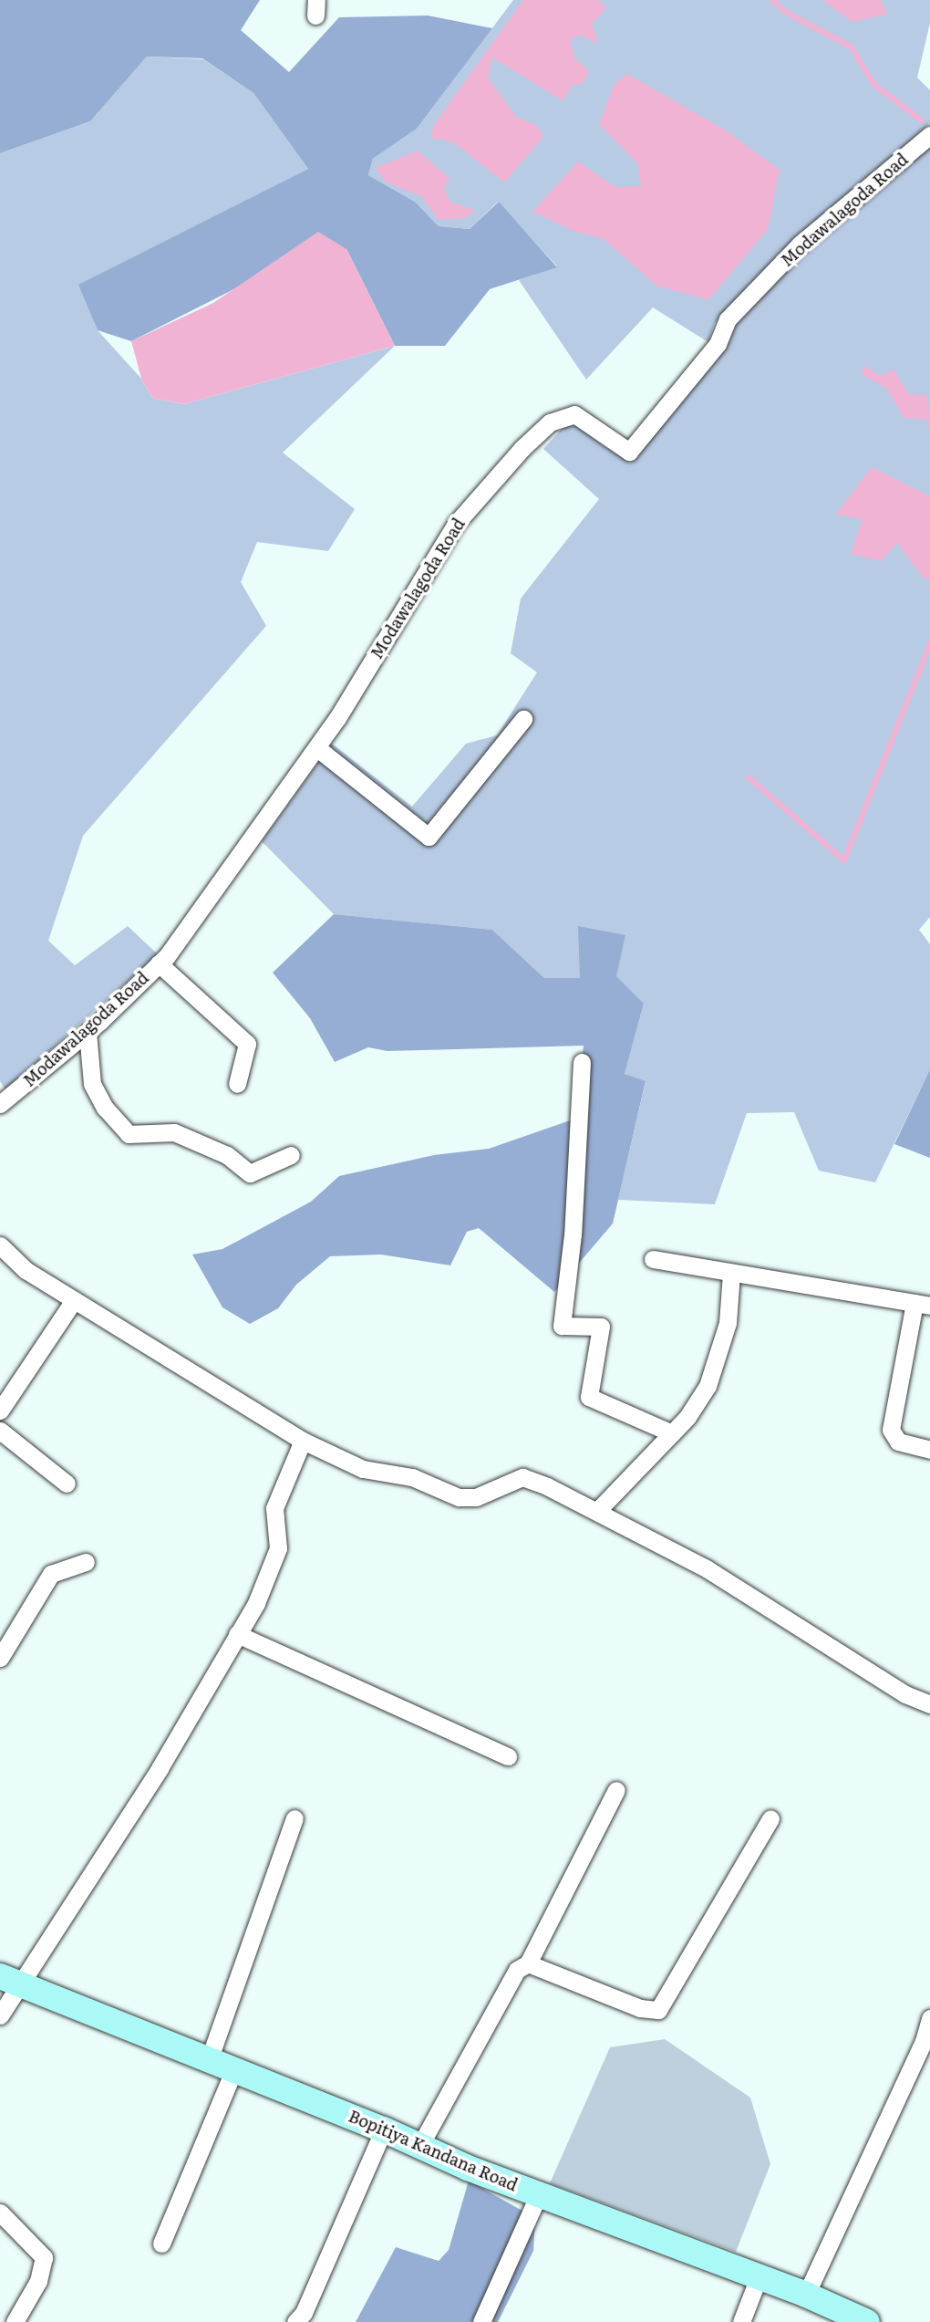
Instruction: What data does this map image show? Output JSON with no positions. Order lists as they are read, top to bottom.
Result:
{
  "streets": {
    "main road": ["Bopitiya Kandana Road"],
    "street": ["Modawalagoda Road"]
  }
}
